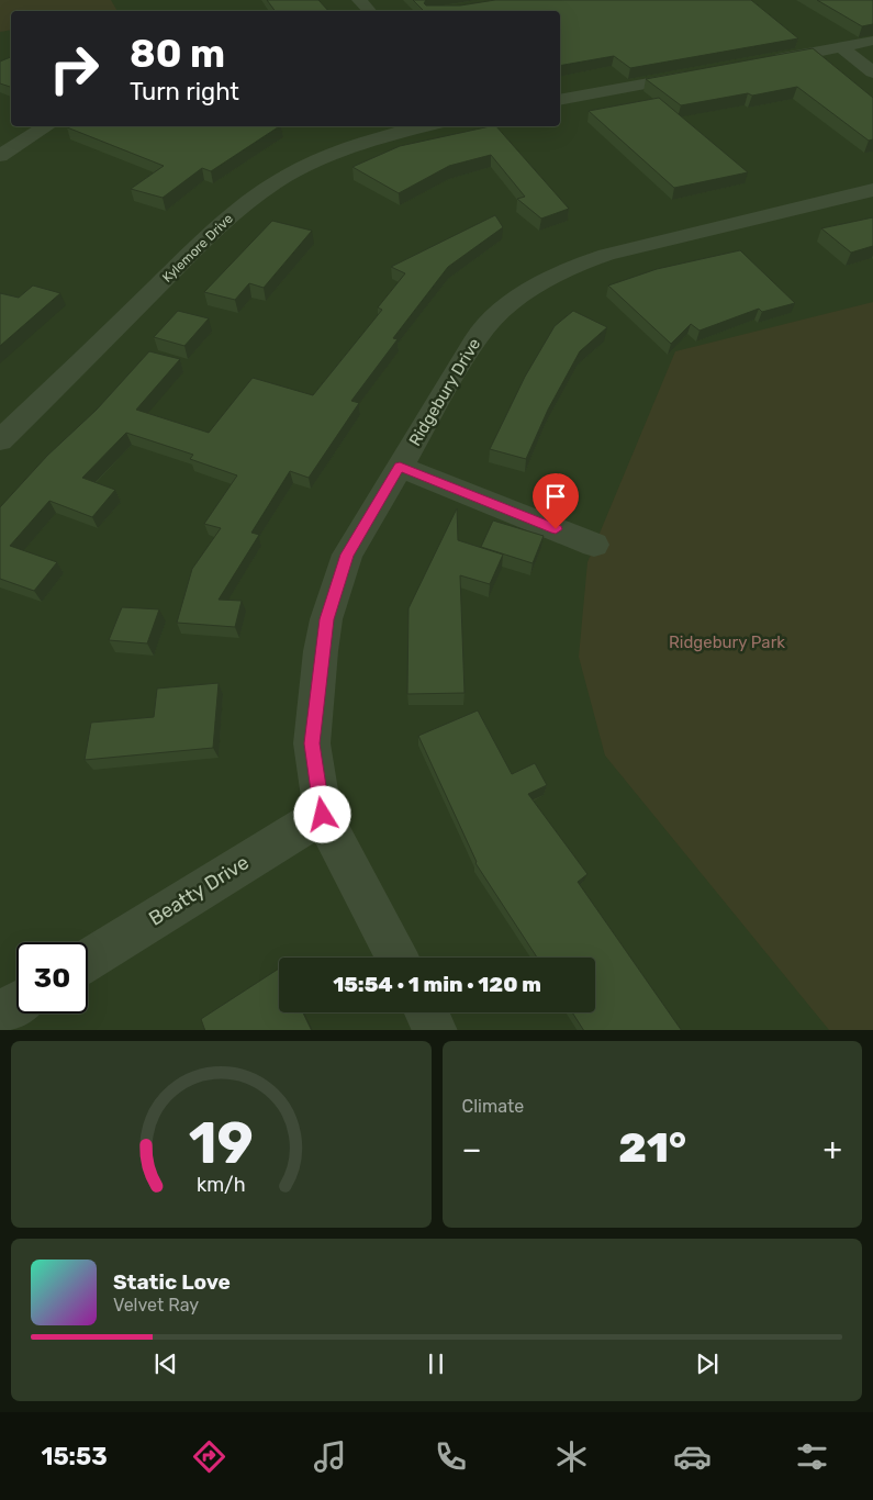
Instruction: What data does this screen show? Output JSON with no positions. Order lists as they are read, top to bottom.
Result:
{
  "streets": {
    "street": ["Kylemore Drive", "Ridgebury Drive", "Beatty Drive"]
  },
  "crossings": [
    ["Ridgebury Drive", "Beatty Drive"]
  ],
  "parks": ["Ridgebury Park"],
  "page": {
    "turn": ["80 m", "Turn right"],
    "limit": "30",
    "trip": "15:54 · 1 min · 120 m",
    "tile": "Climate",
    "heat": ["−", "21°", "+"],
    "song": ["Static Love", "Velvet Ray"],
    "tabs": "15:53",
    "gauge": ["19", "km/h"]
  }
}
